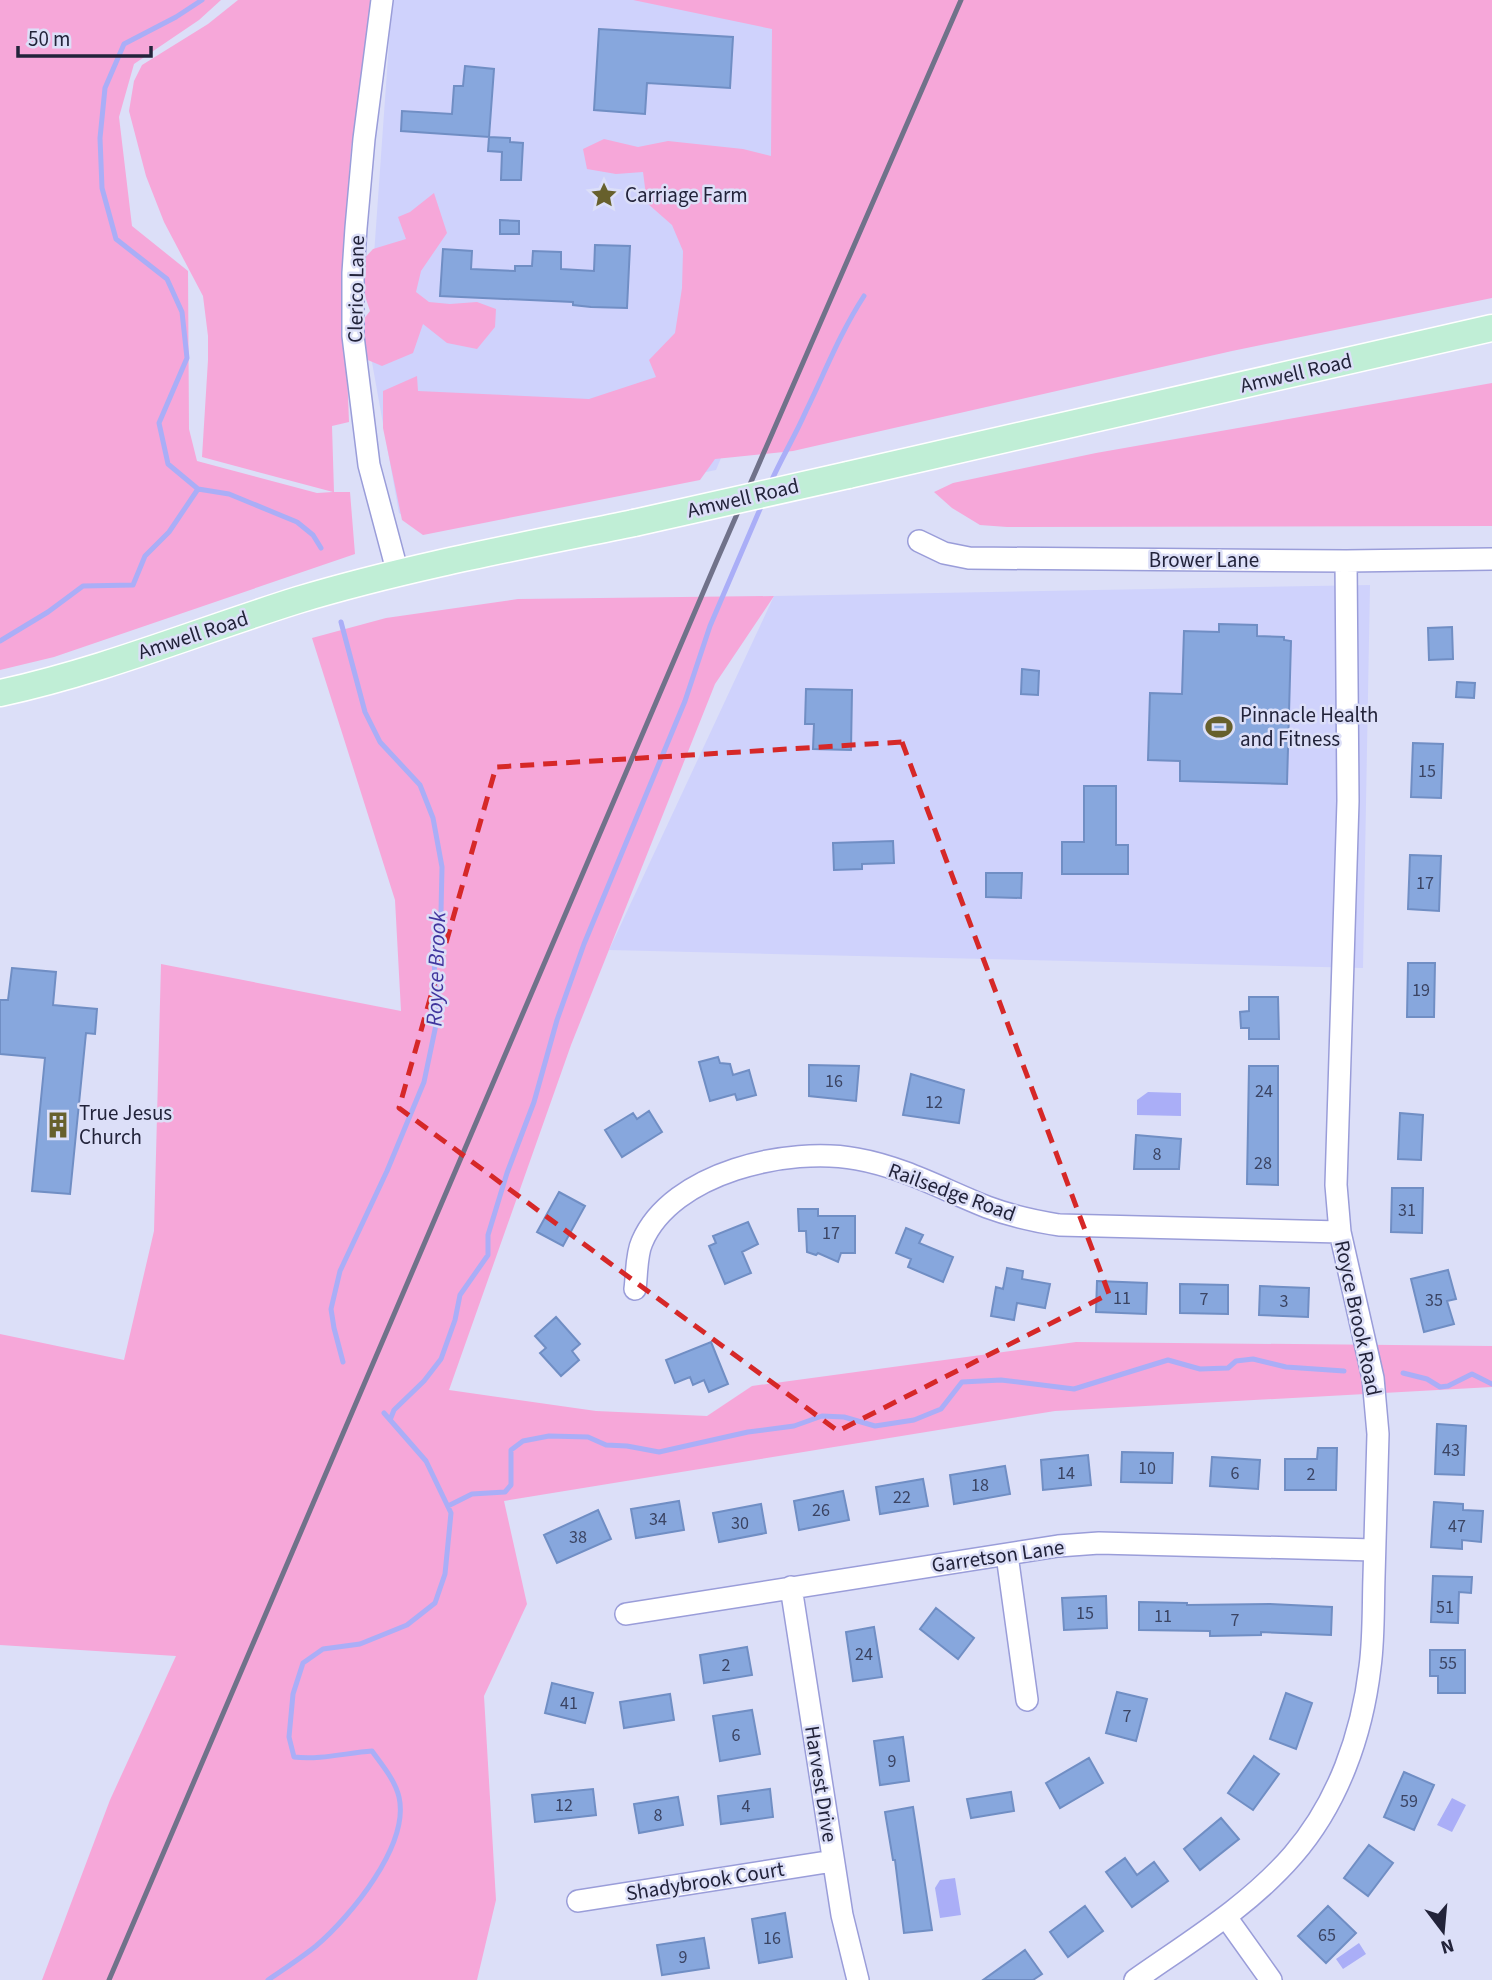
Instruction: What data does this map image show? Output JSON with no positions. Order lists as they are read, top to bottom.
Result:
{
  "streets": {
    "main road": ["Amwell Road"],
    "street": [
      "Clerico Lane",
      "Brower Lane",
      "Railsedge Road",
      "Royce Brook Road",
      "Garretson Lane",
      "Harvest Drive",
      "Shadybrook Court"
    ]
  },
  "crossings": [
    ["Clerico Lane", "Amwell Road"],
    ["Brower Lane", "Royce Brook Road"],
    ["Railsedge Road", "Royce Brook Road"],
    ["Royce Brook Road", "Garretson Lane"],
    ["Garretson Lane", "Harvest Drive"],
    ["Harvest Drive", "Shadybrook Court"]
  ],
  "water": ["Royce Brook"],
  "places": {
    "place": ["Carriage Farm"],
    "sports": ["Pinnacle Health and Fitness"],
    "building": ["True Jesus Church"]
  },
  "house_numbers": [
    "15",
    "17",
    "19",
    "16",
    "24",
    "12",
    "8",
    "28",
    "31",
    "17",
    "11",
    "7",
    "35",
    "3",
    "43",
    "10",
    "14",
    "6",
    "2",
    "18",
    "22",
    "26",
    "34",
    "30",
    "47",
    "38",
    "51",
    "15",
    "11",
    "7",
    "24",
    "55",
    "2",
    "41",
    "7",
    "6",
    "9",
    "59",
    "12",
    "4",
    "8",
    "65",
    "16",
    "9"
  ],
  "scale_bar": "50 m",
  "north": "bottom"
}
